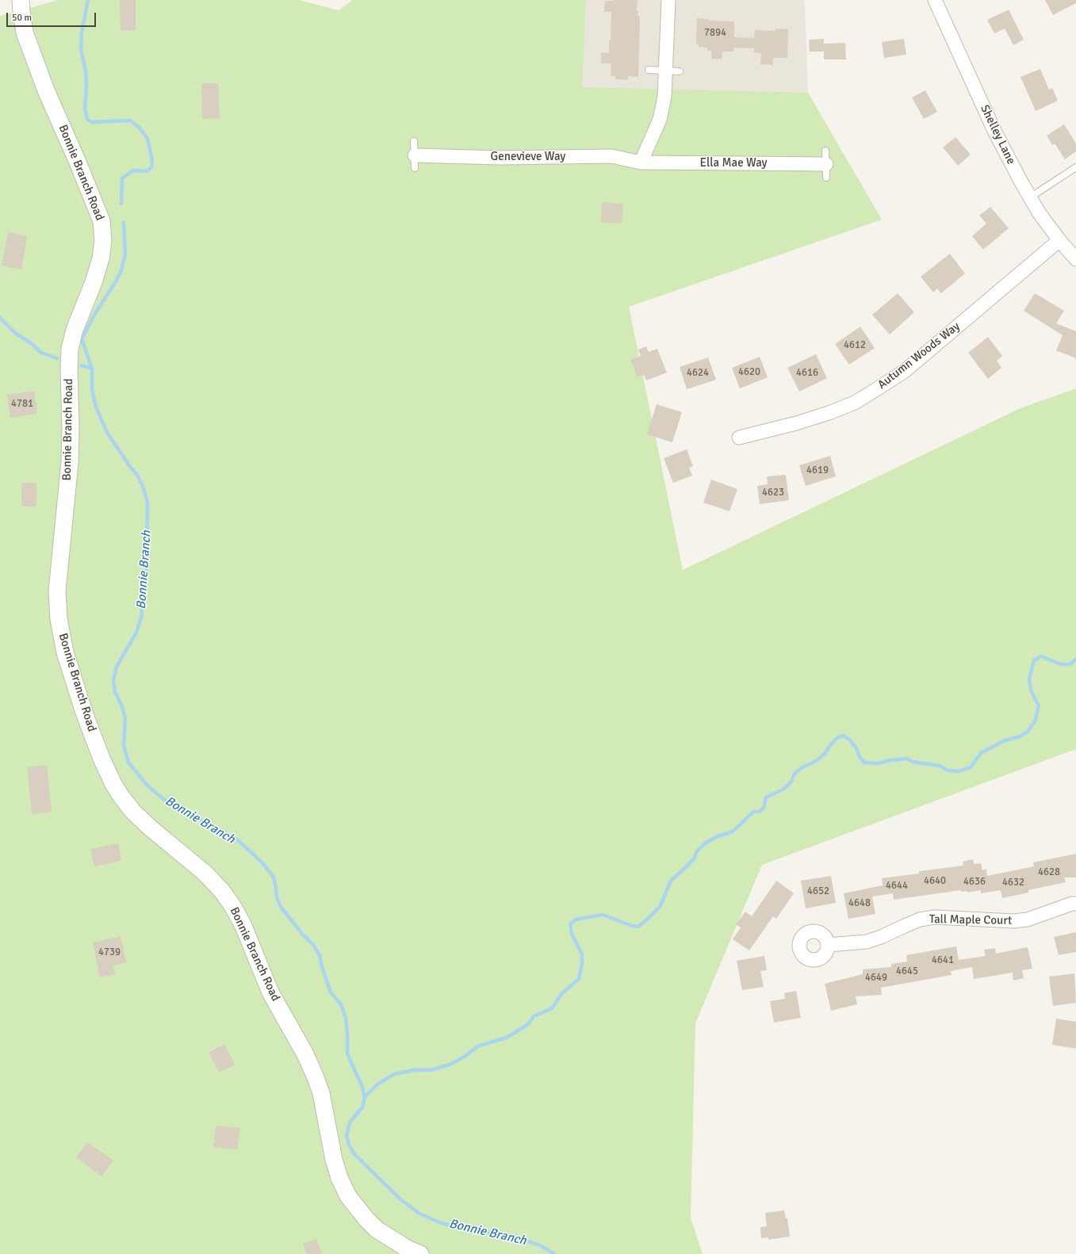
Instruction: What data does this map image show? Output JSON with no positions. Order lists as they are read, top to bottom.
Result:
{
  "streets": {
    "street": [
      "Shelley Lane",
      "Genevieve Way",
      "Ella Mae Way",
      "Bonnie Branch Road",
      "Autumn Woods Way",
      "Tall Maple Court"
    ]
  },
  "crossings": [
    ["Shelley Lane", "Autumn Woods Way"],
    ["Genevieve Way", "Ella Mae Way"]
  ],
  "water": ["Bonnie Branch"],
  "house_numbers": [
    "7894",
    "4612",
    "4620",
    "4624",
    "4616",
    "4781",
    "4619",
    "4623",
    "4628",
    "4640",
    "4636",
    "4632",
    "4644",
    "4652",
    "4648",
    "4739",
    "4641",
    "4645",
    "4649"
  ],
  "scale_bar": "50 m"
}
